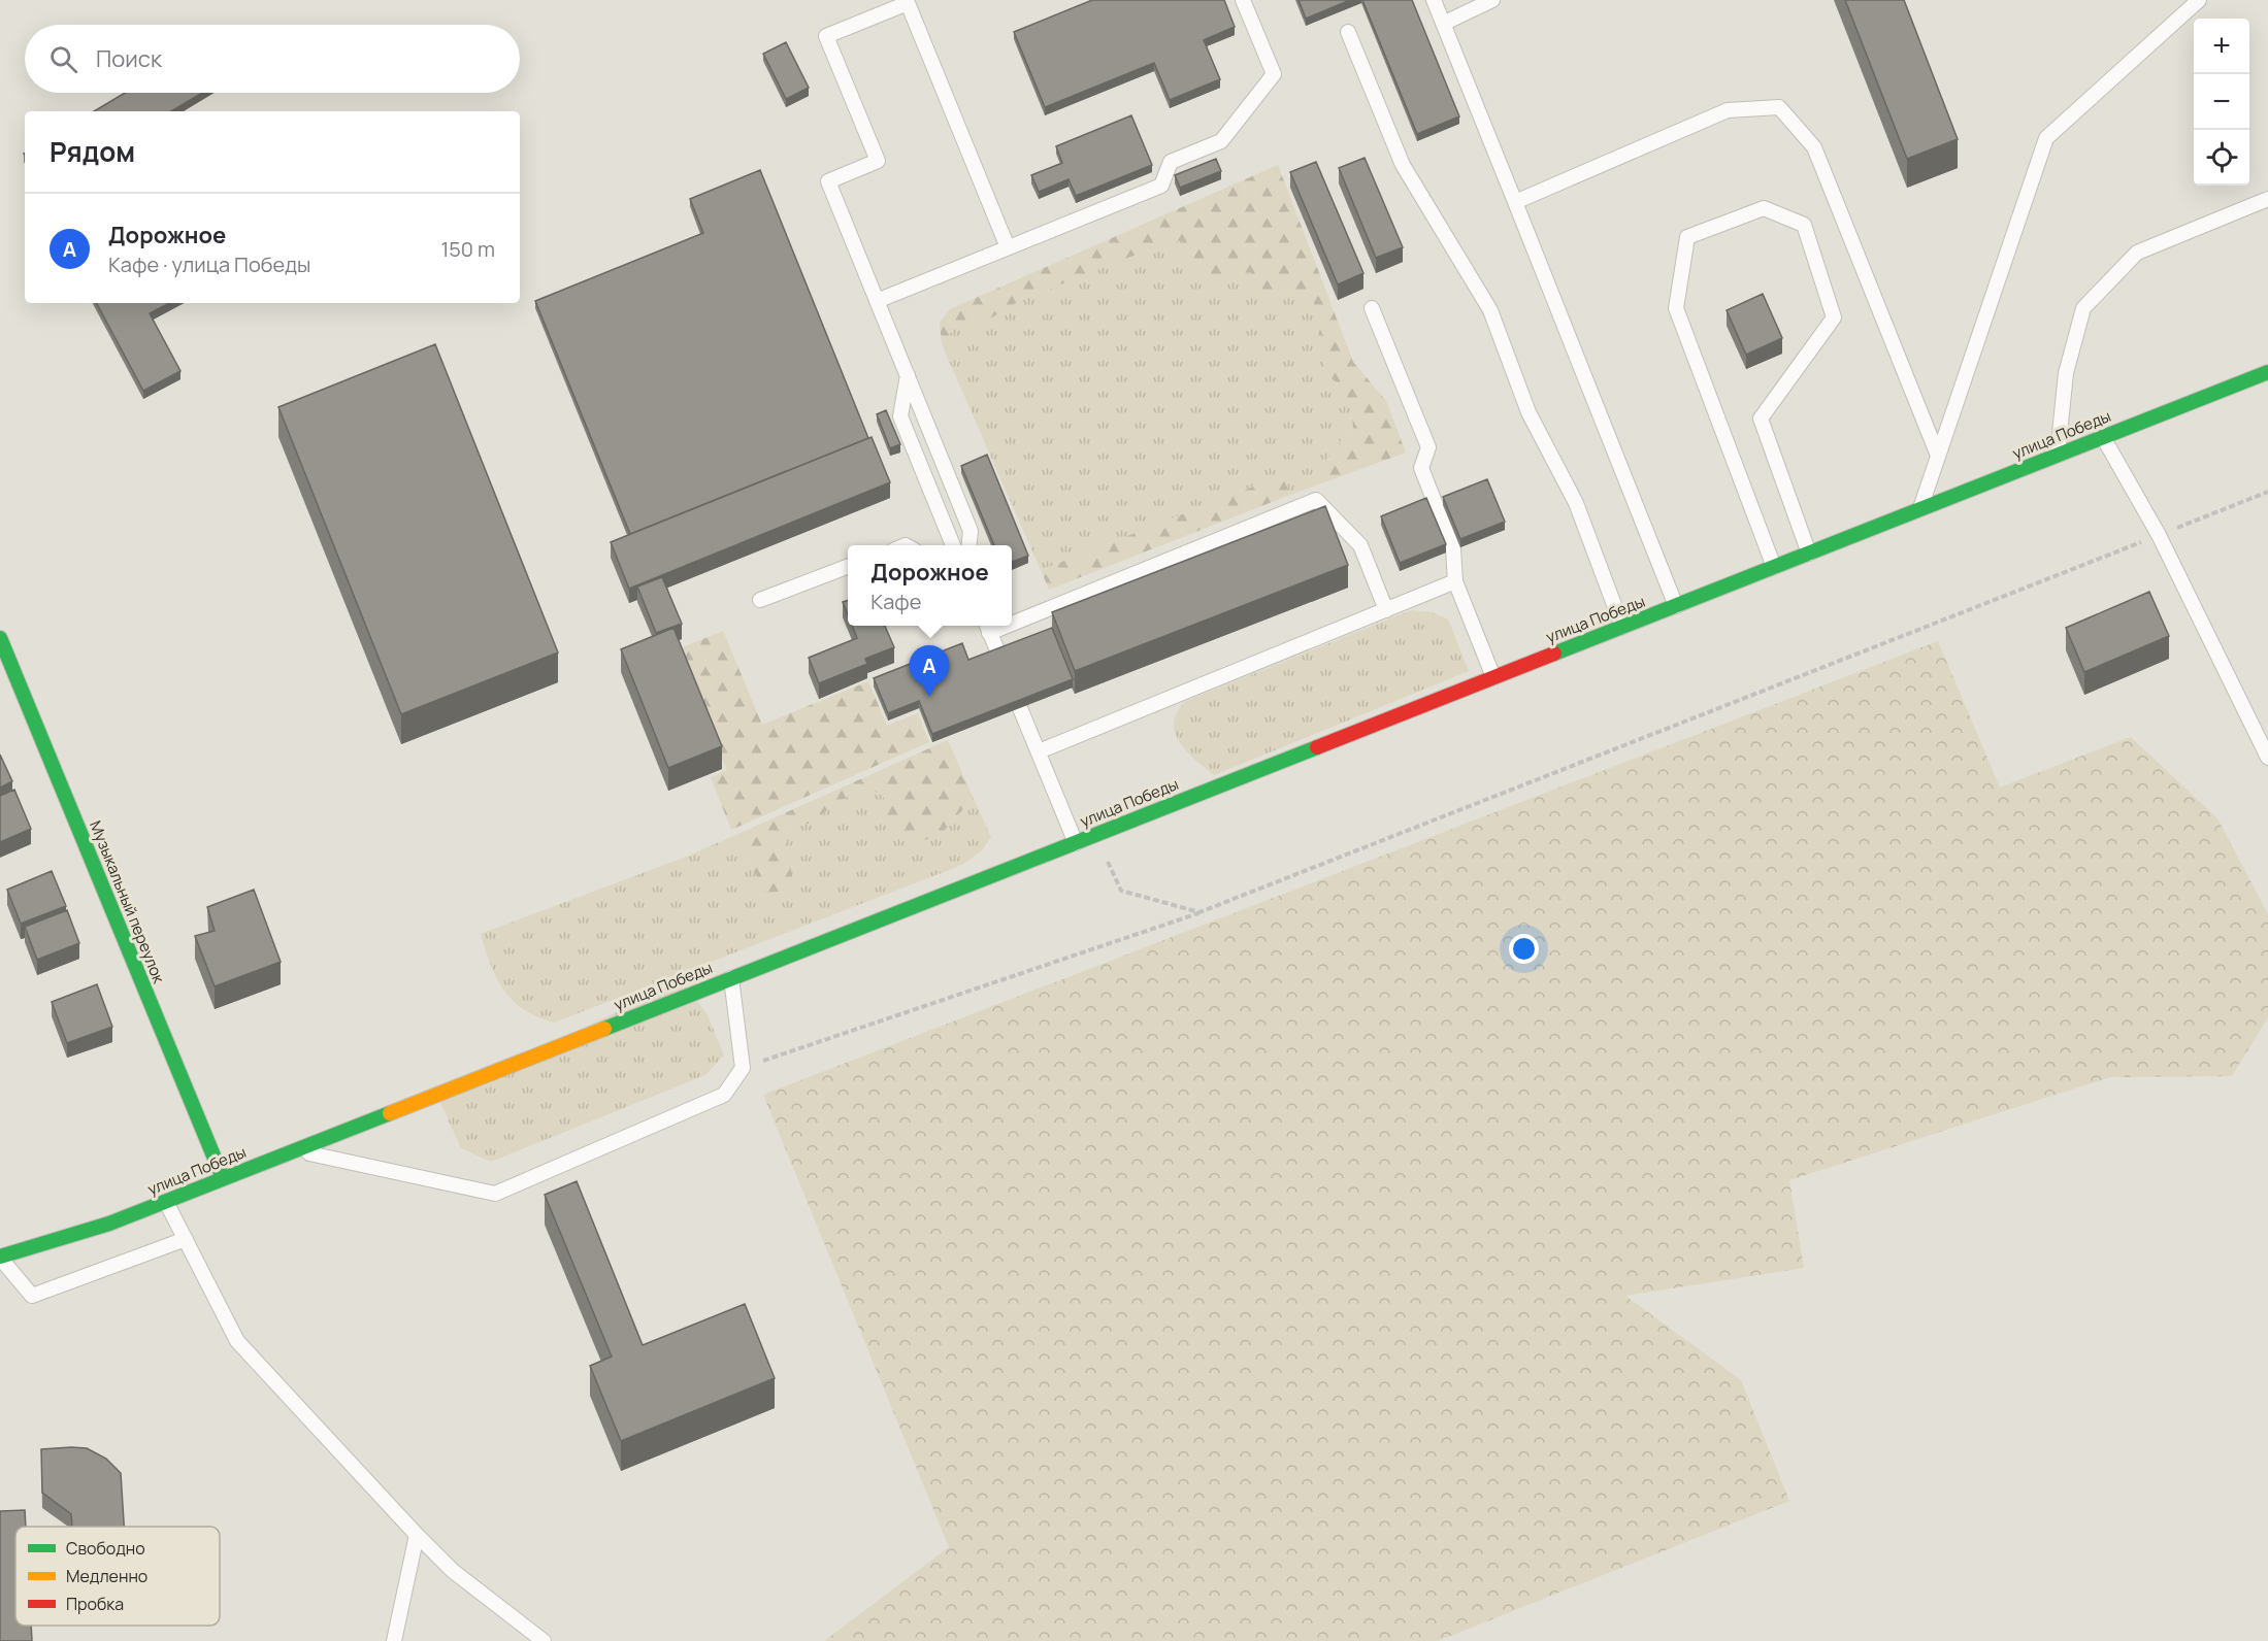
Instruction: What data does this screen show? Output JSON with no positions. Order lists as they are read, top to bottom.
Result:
{
  "streets": {
    "main road": ["улица Победы", "Музыкальный переулок"]
  },
  "crossings": [
    ["улица Победы", "Музыкальный переулок"]
  ],
  "legend": ["Свободно", "Медленно", "Пробка"],
  "page": {
    "map_buttons": ["+", "−"],
    "search": "Поиск",
    "heading": "Рядом",
    "list": [
      {
        "mark": "A",
        "name": "Дорожное",
        "note": "Кафе · улица Победы",
        "value": "150 m"
      }
    ],
    "popup": ["Дорожное", "Кафе"],
    "pins": "A"
  }
}
